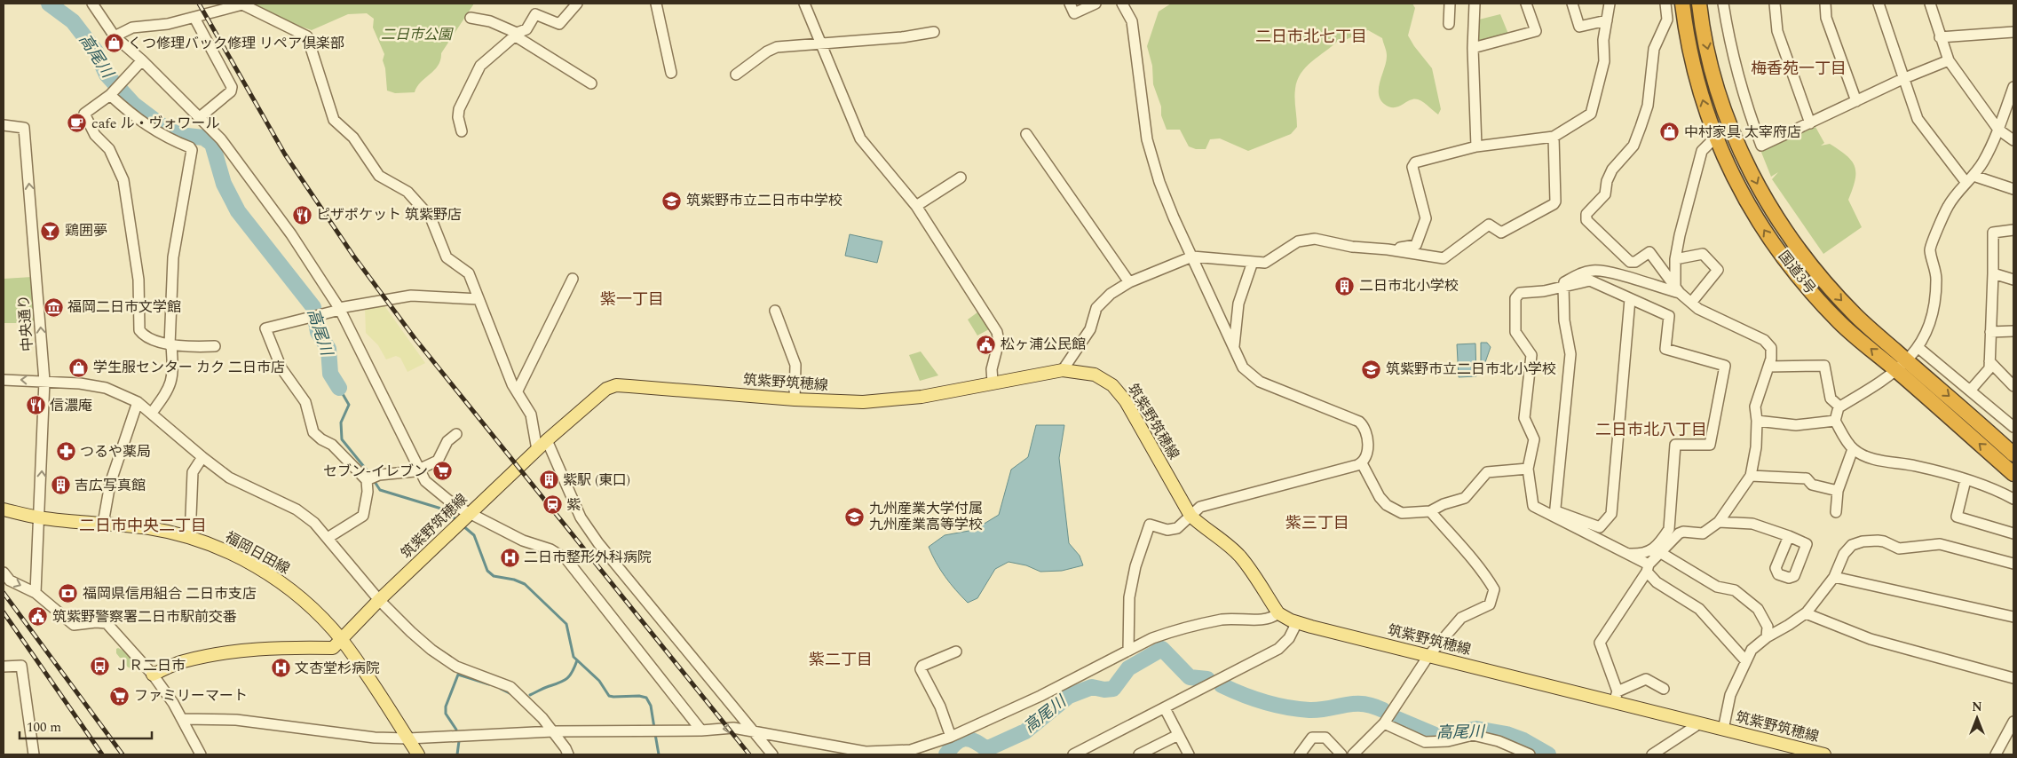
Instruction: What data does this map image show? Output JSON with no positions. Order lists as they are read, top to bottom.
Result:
{
  "streets": {
    "highway": ["国道3号"],
    "main road": ["筑紫野筑穂線", "福岡日田線"],
    "street": ["中央通り"]
  },
  "crossings": [
    ["中央通り", "福岡日田線"],
    ["筑紫野筑穂線", "福岡日田線"]
  ],
  "one_way": ["中央通り"],
  "districts": [
    "二日市北七丁目",
    "梅香苑一丁目",
    "紫一丁目",
    "二日市北八丁目",
    "紫三丁目",
    "二日市中央二丁目",
    "紫二丁目"
  ],
  "water": ["高尾川"],
  "parks": ["二日市公園"],
  "places": {
    "shop": ["くつ修理バック修理 リペア倶楽部", "中村家具 太宰府店", "学生服センター カク 二日市店"],
    "cafe": ["cafe ル・ヴォワール"],
    "school or university": ["筑紫野市立二日市中学校", "筑紫野市立二日市北小学校", "九州産業大学付属 九州産業高等学校"],
    "restaurant": ["ピザポケット 筑紫野店", "信濃庵"],
    "bar": ["鶏囲夢"],
    "building": ["二日市北小学校", "紫駅 (東口)", "吉広写真館"],
    "museum": ["福岡二日市文学館"],
    "public building": ["松ヶ浦公民館", "筑紫野警察署二日市駅前交番"],
    "pharmacy": ["つるや薬局"],
    "supermarket": ["セブン-イレブン", "ファミリーマート"],
    "station": ["紫"],
    "hospital": ["二日市整形外科病院", "文杏堂杉病院"],
    "bank": ["福岡県信用組合 二日市支店"],
    "bus stop": ["ＪＲ二日市"]
  },
  "scale_bar": "100 m",
  "north": "top"
}
